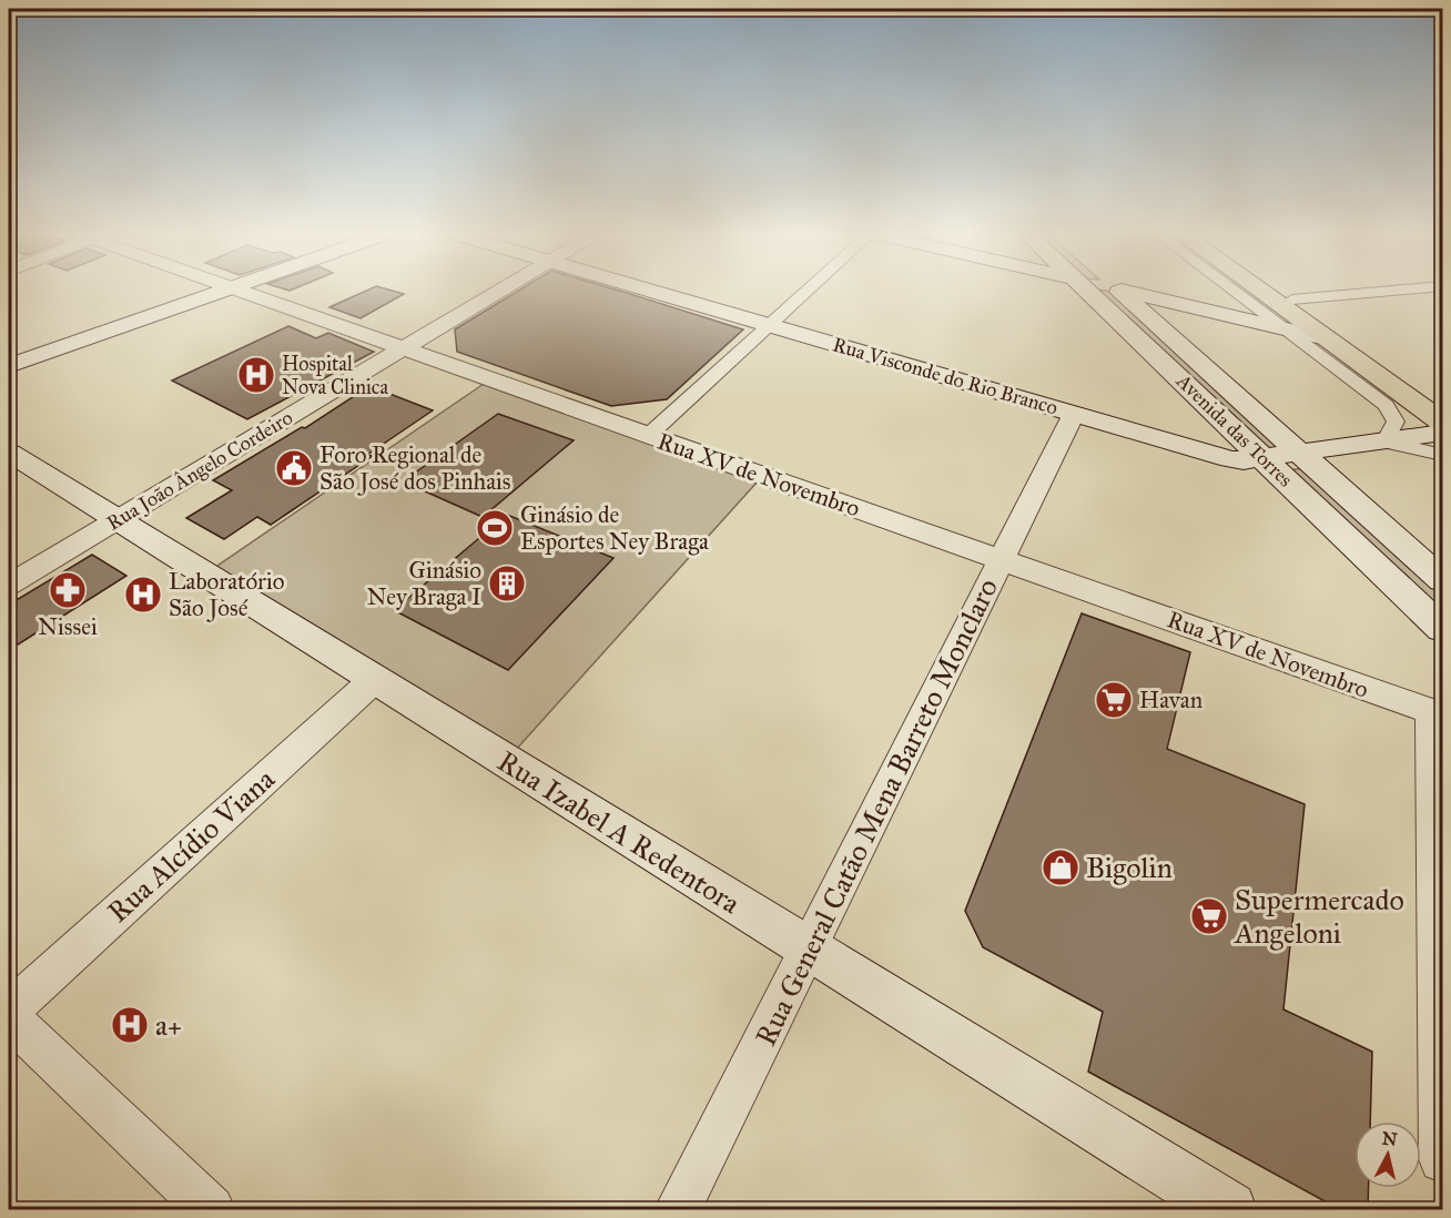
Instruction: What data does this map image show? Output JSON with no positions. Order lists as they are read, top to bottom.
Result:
{
  "streets": {
    "main road": ["Rua Visconde do Rio Branco", "Avenida das Torres", "Rua Izabel A Redentora"],
    "street": [
      "Rua João Ângelo Cordeiro",
      "Rua XV de Novembro",
      "Rua General Catão Mena Barreto Monclaro",
      "Rua Alcídio Viana"
    ]
  },
  "crossings": [
    ["Rua Visconde do Rio Branco", "Avenida das Torres"],
    ["Rua Visconde do Rio Branco", "Rua General Catão Mena Barreto Monclaro"],
    ["Rua João Ângelo Cordeiro", "Rua XV de Novembro"],
    ["Rua João Ângelo Cordeiro", "Rua Izabel A Redentora"],
    ["Rua XV de Novembro", "Rua General Catão Mena Barreto Monclaro"],
    ["Rua General Catão Mena Barreto Monclaro", "Rua Izabel A Redentora"],
    ["Rua Izabel A Redentora", "Rua Alcídio Viana"]
  ],
  "places": {
    "hospital": ["Hospital Nova Clinica", "Laboratório São José", "a+"],
    "public building": ["Foro Regional de São José dos Pinhais"],
    "sports": ["Ginásio de Esportes Ney Braga"],
    "building": ["Ginásio Ney Braga I"],
    "pharmacy": ["Nissei"],
    "supermarket": ["Havan", "Supermercado Angeloni"],
    "shop": ["Bigolin"]
  },
  "north": "top"
}
